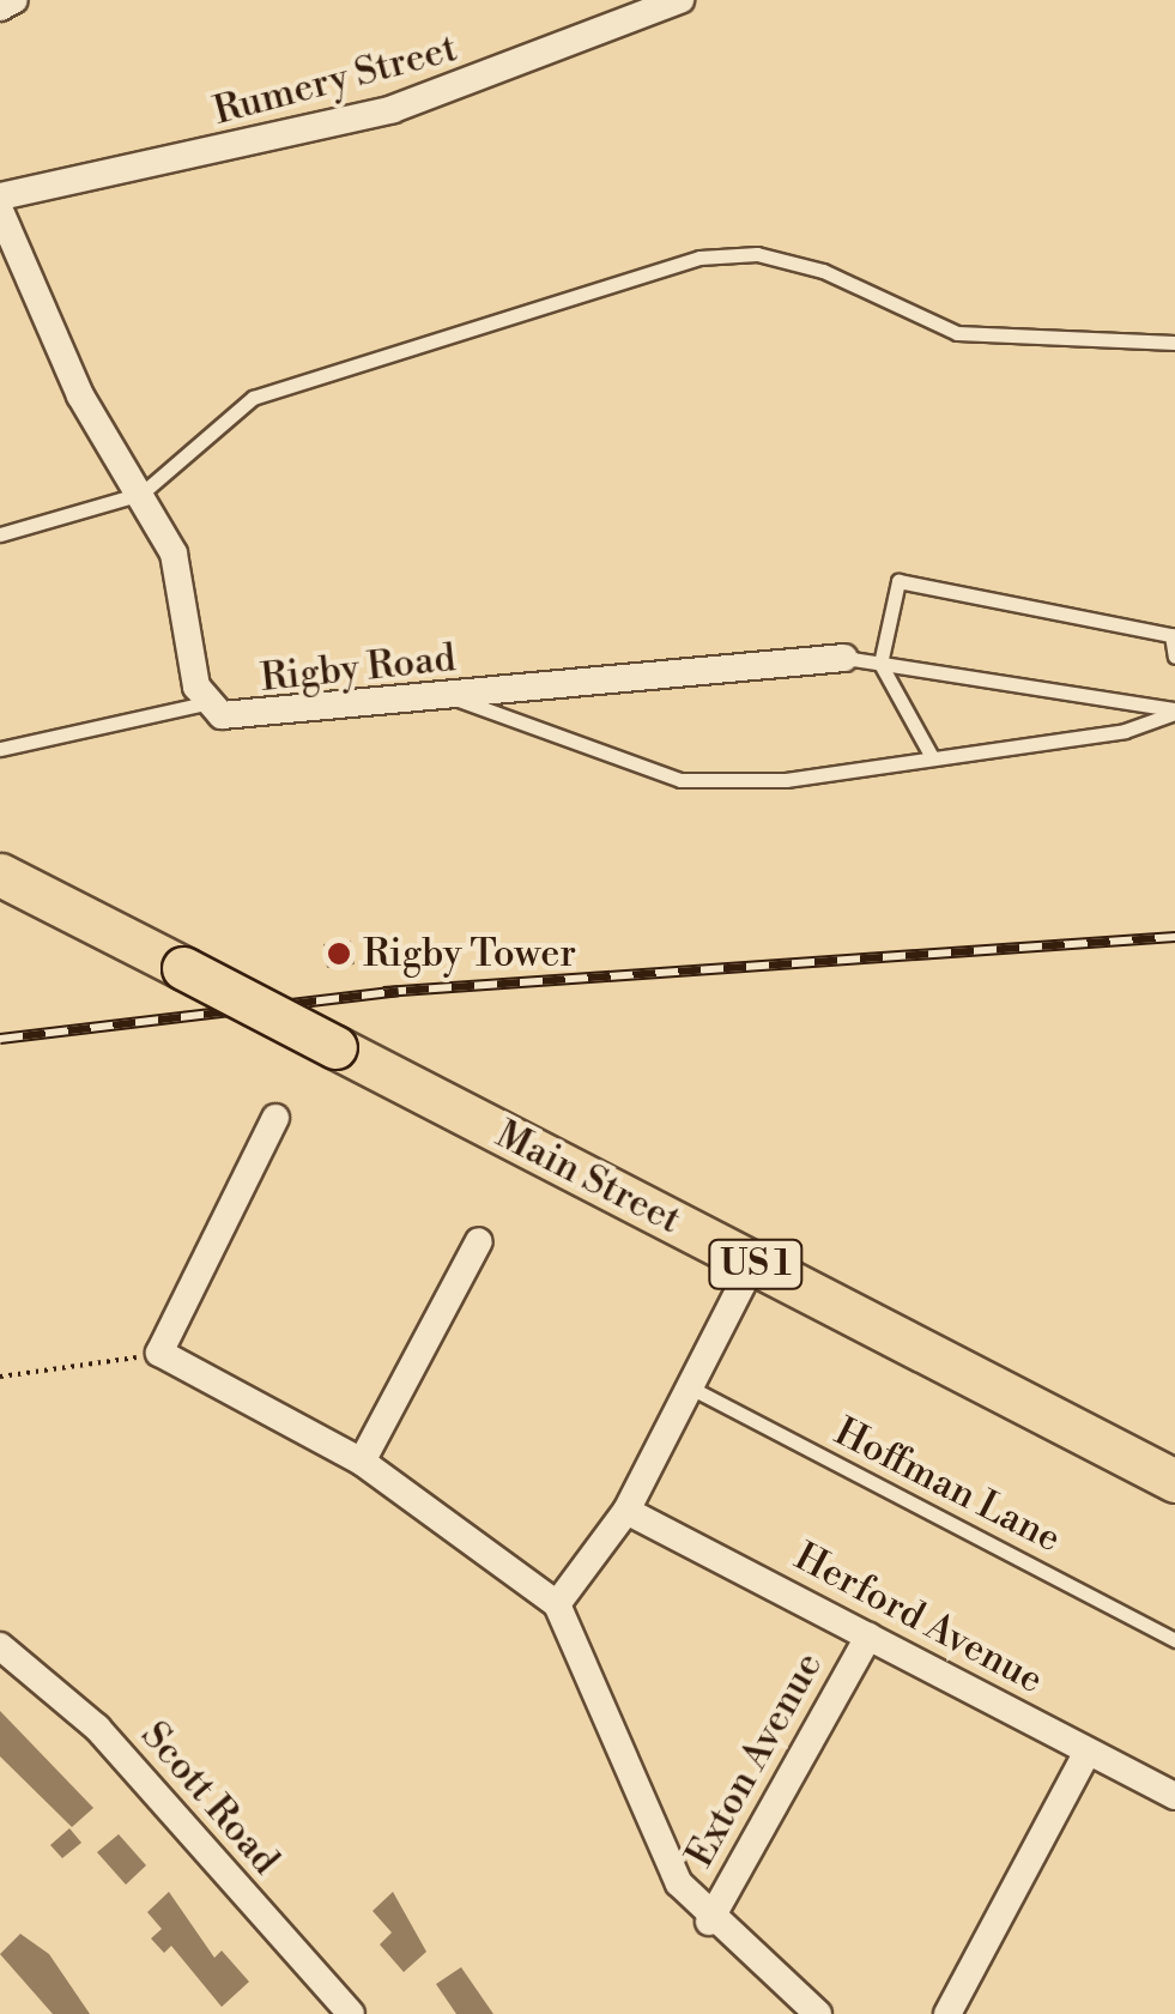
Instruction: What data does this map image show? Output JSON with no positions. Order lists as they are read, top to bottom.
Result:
{
  "streets": {
    "main road": ["Main Street", "US 1"],
    "street": [
      "Rumery Street",
      "Rigby Road",
      "Herford Avenue",
      "Exton Avenue",
      "Scott Road"
    ],
    "lane": ["Hoffman Lane"]
  },
  "crossings": [
    ["Herford Avenue", "Exton Avenue"]
  ],
  "places": ["Rigby Tower"]
}
